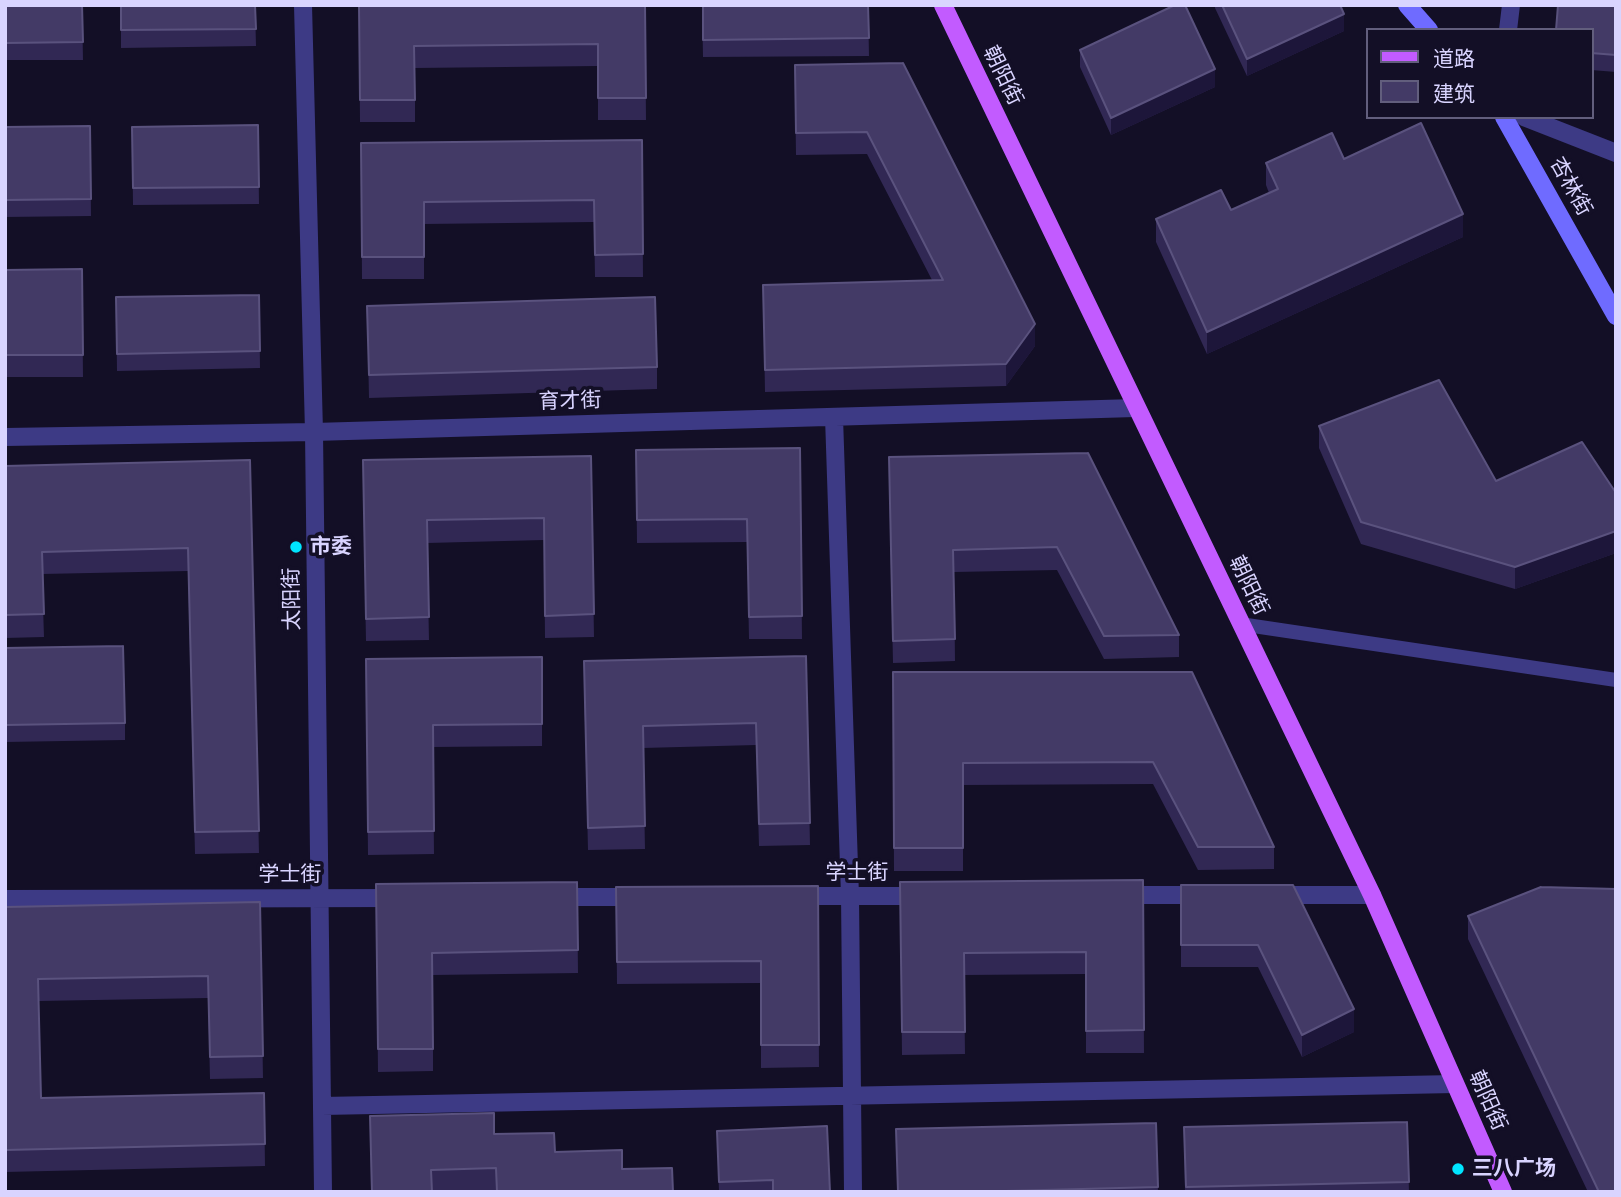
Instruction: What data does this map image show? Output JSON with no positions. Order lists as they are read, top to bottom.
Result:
{
  "streets": {
    "main road": ["朝阳街"],
    "street": [
      "杏林街",
      "育才街",
      "太阳街",
      "学士街"
    ]
  },
  "crossings": [
    ["朝阳街", "育才街"],
    ["育才街", "太阳街"],
    ["太阳街", "学士街"]
  ],
  "places": ["市委", "三八广场"],
  "legend": ["道路", "建筑"]
}
